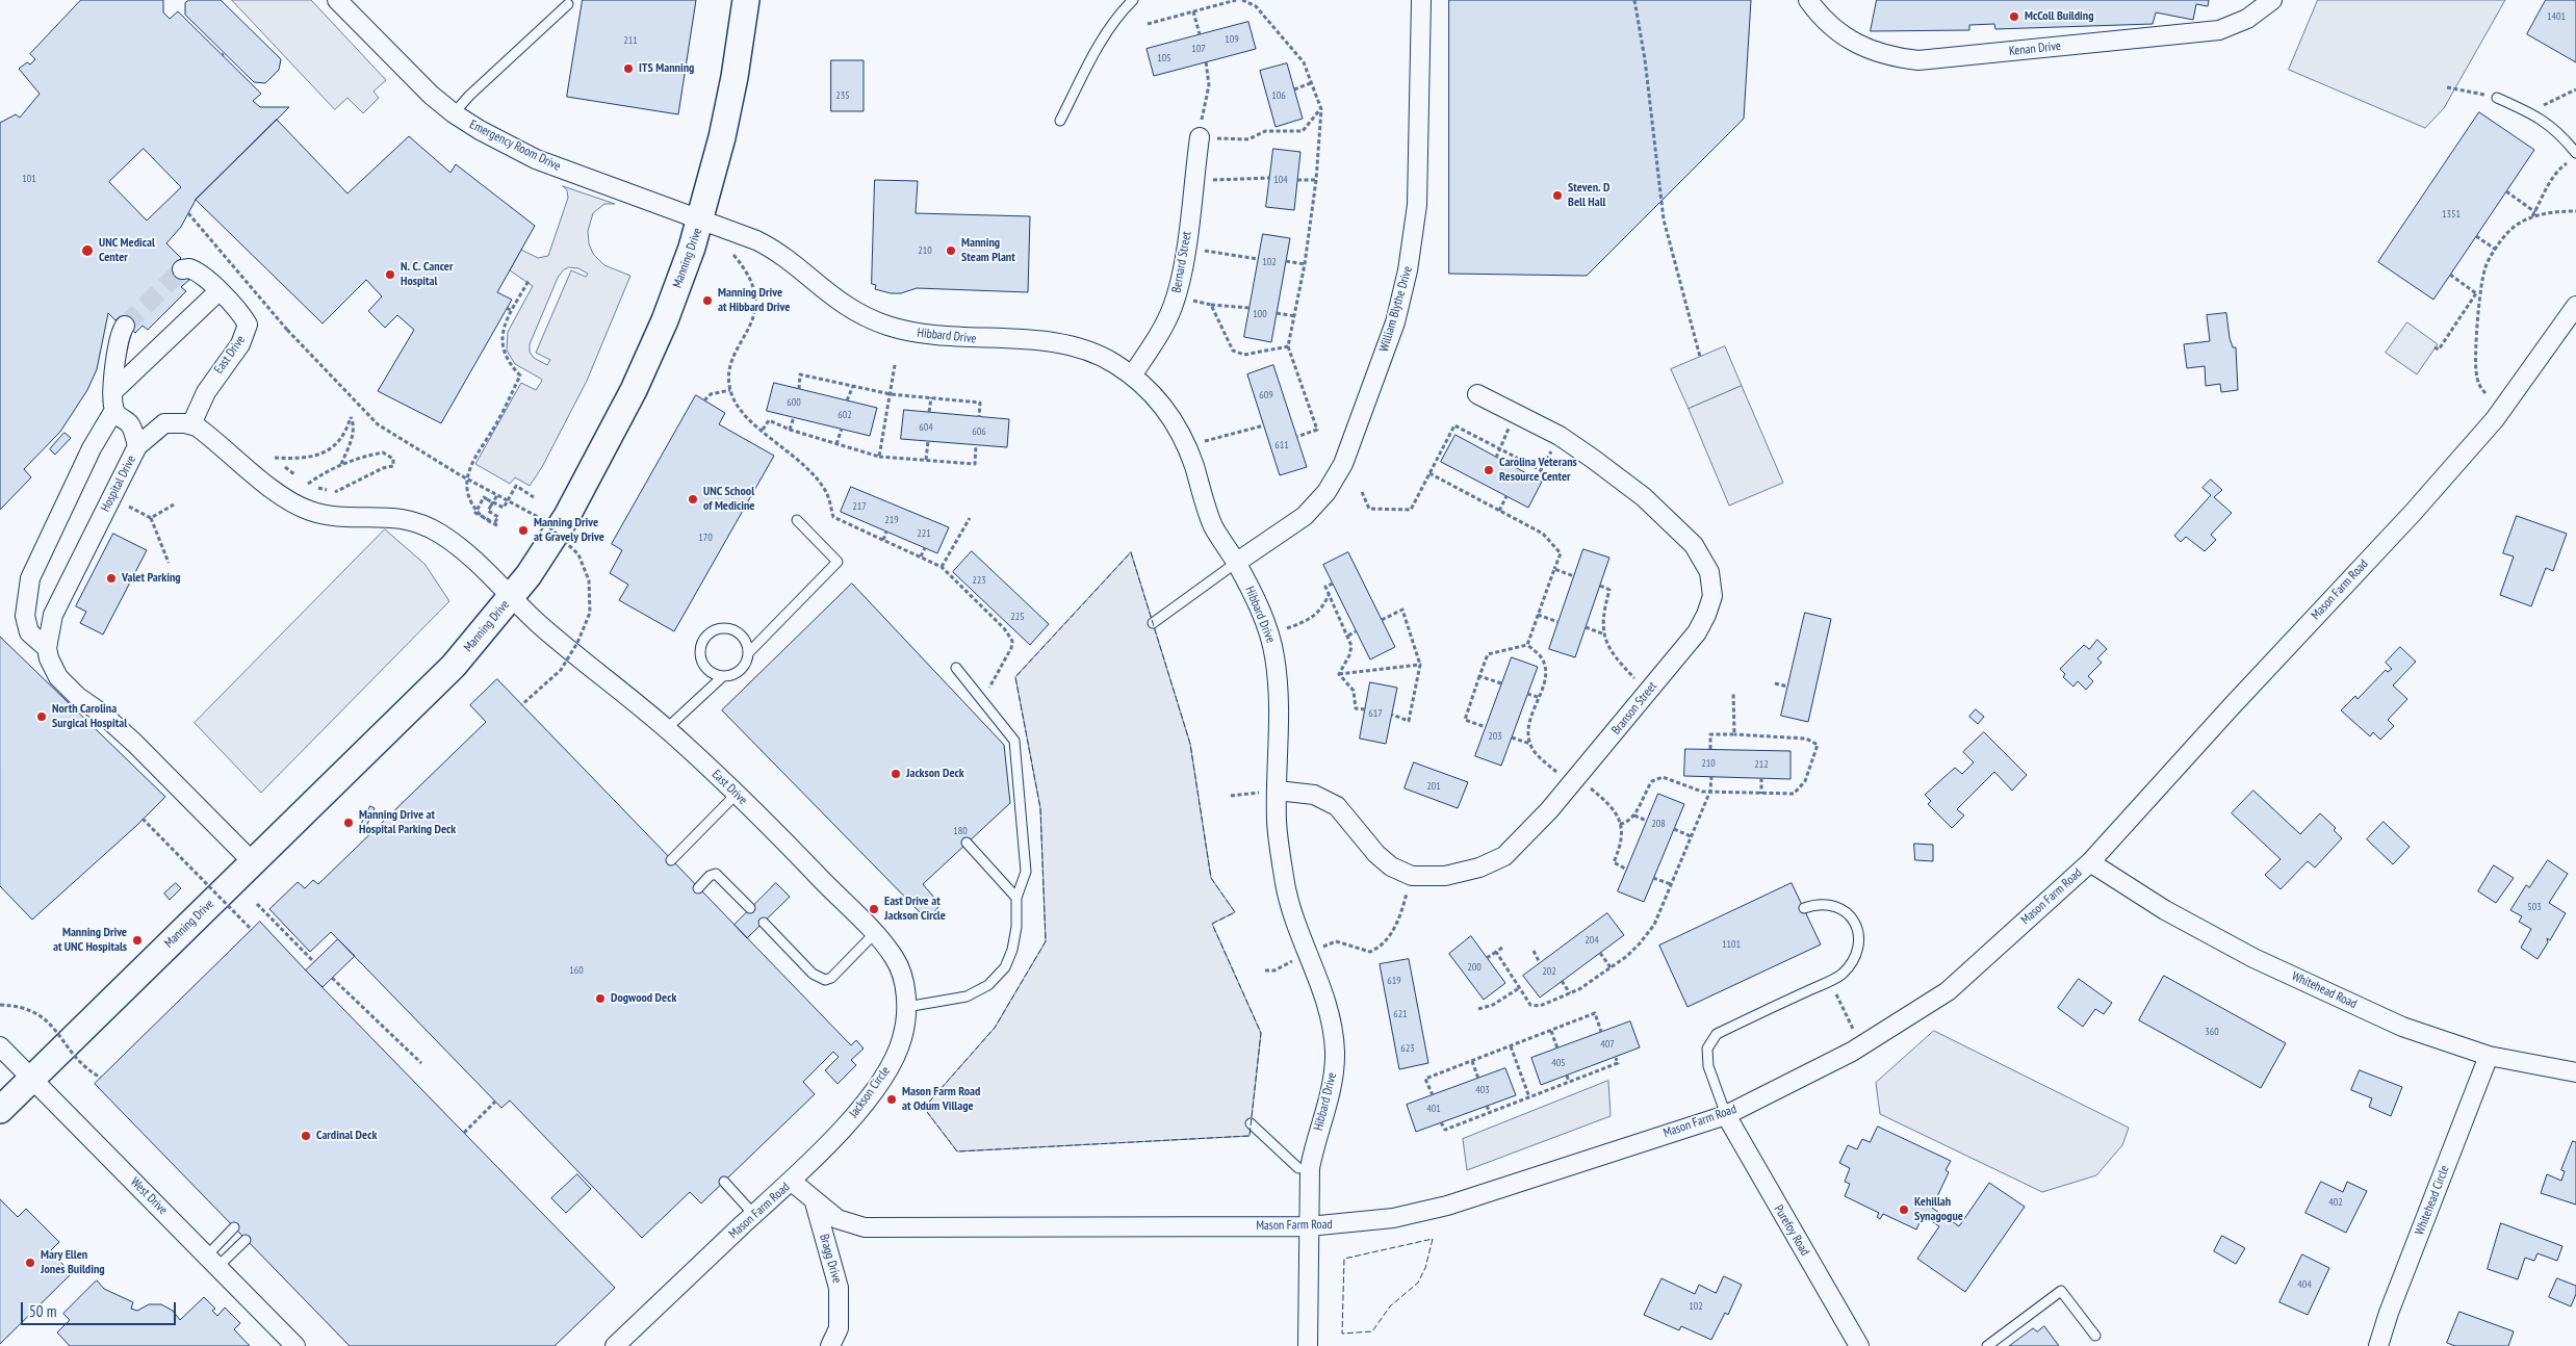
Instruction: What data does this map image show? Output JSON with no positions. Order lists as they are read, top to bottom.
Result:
{
  "streets": {
    "street": [
      "Kenan Drive",
      "Emergency Room Drive",
      "Manning Drive",
      "Bernard Street",
      "William Blythe Drive",
      "Hibbard Drive",
      "East Drive",
      "Hospital Drive",
      "Mason Farm Road",
      "Branson Street",
      "Whitehead Road",
      "Jackson Circle",
      "West Drive",
      "Whitehead Circle",
      "Purefoy Road",
      "Bragg Drive"
    ]
  },
  "crossings": [
    ["Emergency Room Drive", "Manning Drive"],
    ["Emergency Room Drive", "Hibbard Drive"],
    ["Manning Drive", "Hibbard Drive"],
    ["Manning Drive", "East Drive"],
    ["Manning Drive", "West Drive"],
    ["Bernard Street", "Hibbard Drive"],
    ["William Blythe Drive", "Hibbard Drive"],
    ["Hibbard Drive", "Mason Farm Road"],
    ["Hibbard Drive", "Branson Street"],
    ["East Drive", "Hospital Drive"],
    ["East Drive", "Jackson Circle"],
    ["Mason Farm Road", "Whitehead Road"],
    ["Mason Farm Road", "Jackson Circle"],
    ["Mason Farm Road", "Purefoy Road"],
    ["Mason Farm Road", "Bragg Drive"],
    ["Whitehead Road", "Whitehead Circle"]
  ],
  "places": [
    "McColl Building",
    "ITS Manning",
    "Steven. D Bell Hall",
    "UNC Medical Center",
    "Manning Steam Plant",
    "N. C. Cancer Hospital",
    "Manning Drive at Hibbard Drive",
    "Carolina Veterans Resource Center",
    "UNC School of Medicine",
    "Manning Drive at Gravely Drive",
    "Valet Parking",
    "North Carolina Surgical Hospital",
    "Jackson Deck",
    "Manning Drive at Hospital Parking Deck",
    "East Drive at Jackson Circle",
    "Manning Drive at UNC Hospitals",
    "Dogwood Deck",
    "Mason Farm Road at Odum Village",
    "Cardinal Deck",
    "Kehillah Synagogue",
    "Mary Ellen Jones Building"
  ],
  "house_numbers": [
    "1401",
    "109",
    "211",
    "107",
    "105",
    "235",
    "106",
    "101",
    "104",
    "1351",
    "210",
    "102",
    "100",
    "609",
    "600",
    "602",
    "604",
    "606",
    "611",
    "217",
    "219",
    "221",
    "170",
    "223",
    "225",
    "617",
    "203",
    "210",
    "212",
    "201",
    "208",
    "180",
    "503",
    "204",
    "1101",
    "200",
    "160",
    "202",
    "619",
    "621",
    "360",
    "407",
    "623",
    "405",
    "403",
    "401",
    "402",
    "404",
    "102"
  ],
  "scale_bar": "50 m"
}
